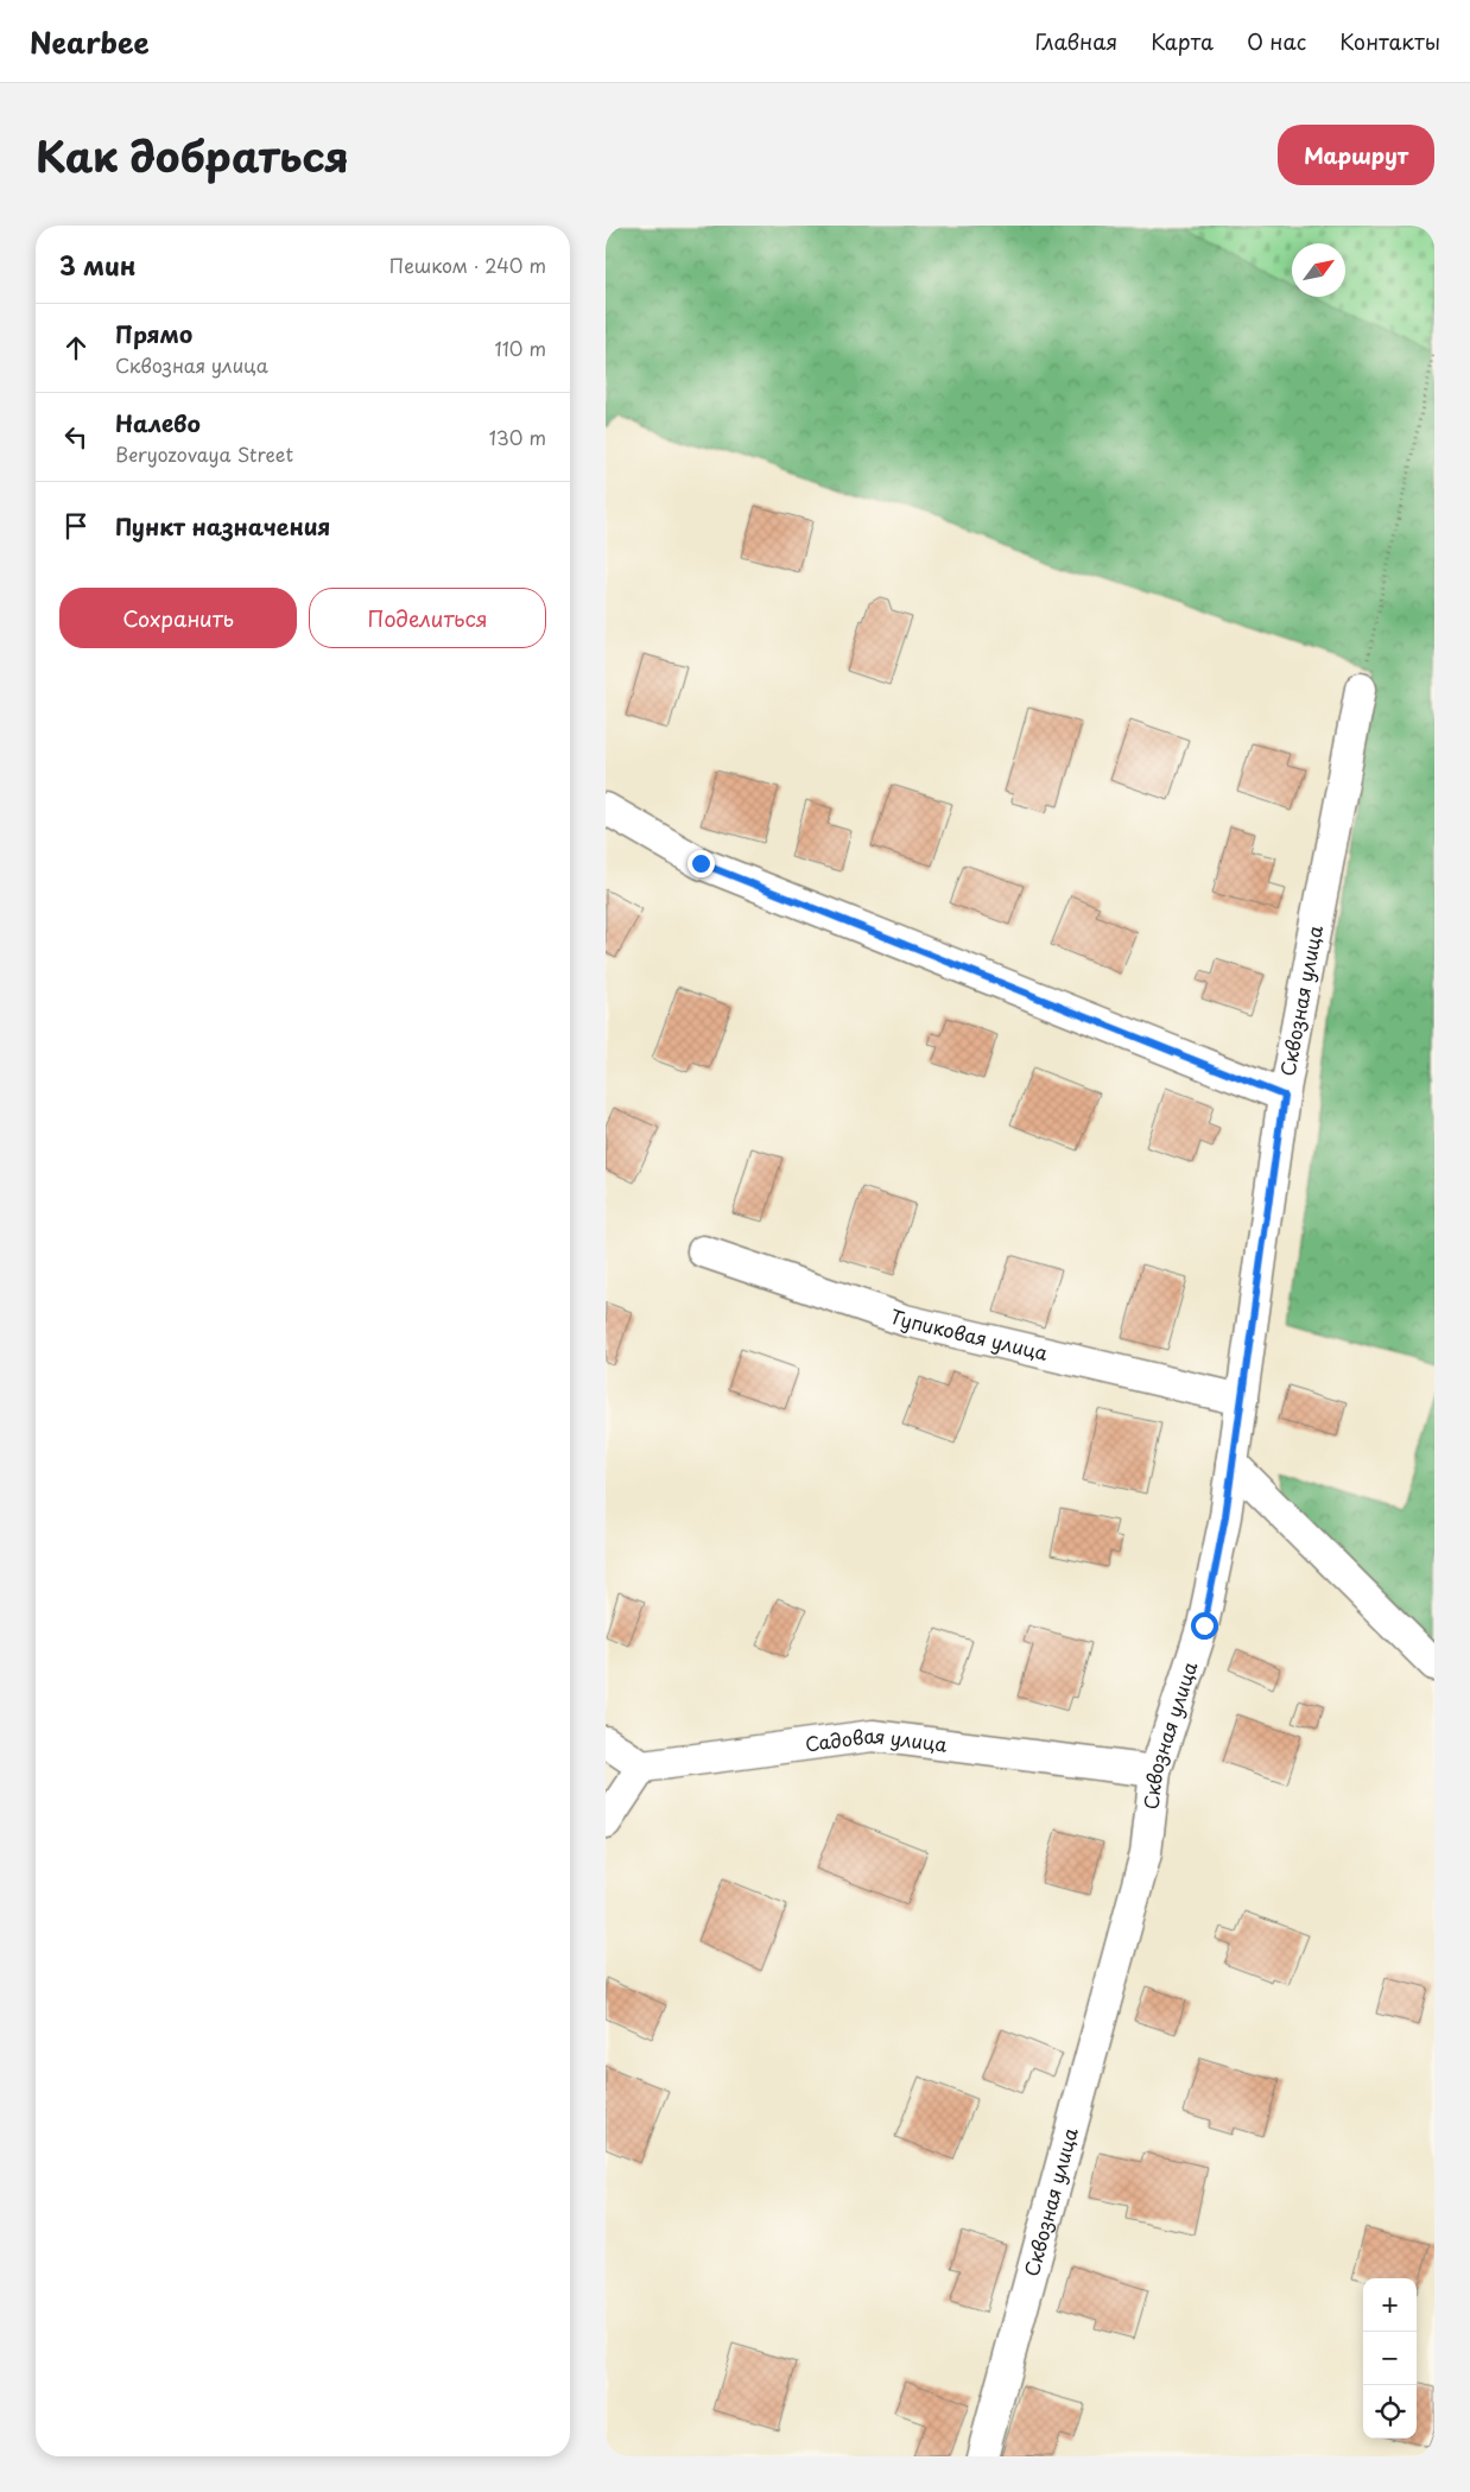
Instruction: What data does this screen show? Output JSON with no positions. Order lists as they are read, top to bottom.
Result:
{
  "streets": {
    "street": ["Сквозная улица", "Тупиковая улица", "Садовая улица"]
  },
  "crossings": [
    ["Сквозная улица", "Тупиковая улица"],
    ["Сквозная улица", "Садовая улица"]
  ],
  "north": "top right",
  "page": {
    "header": "Nearbee",
    "nav": [
      "Главная",
      "Карта",
      "О нас",
      "Контакты"
    ],
    "title": "Как добраться",
    "buttons": [
      "Маршрут",
      ["Сохранить", "Поделиться"]
    ],
    "heading": ["3 мин", "Пешком · 240 m"],
    "list": [
      ["Прямо", "Сквозная улица", "110 m"],
      ["Налево", "Beryozovaya Street", "130 m"],
      "Пункт назначения"
    ],
    "map_buttons": ["+", "−"]
  }
}
